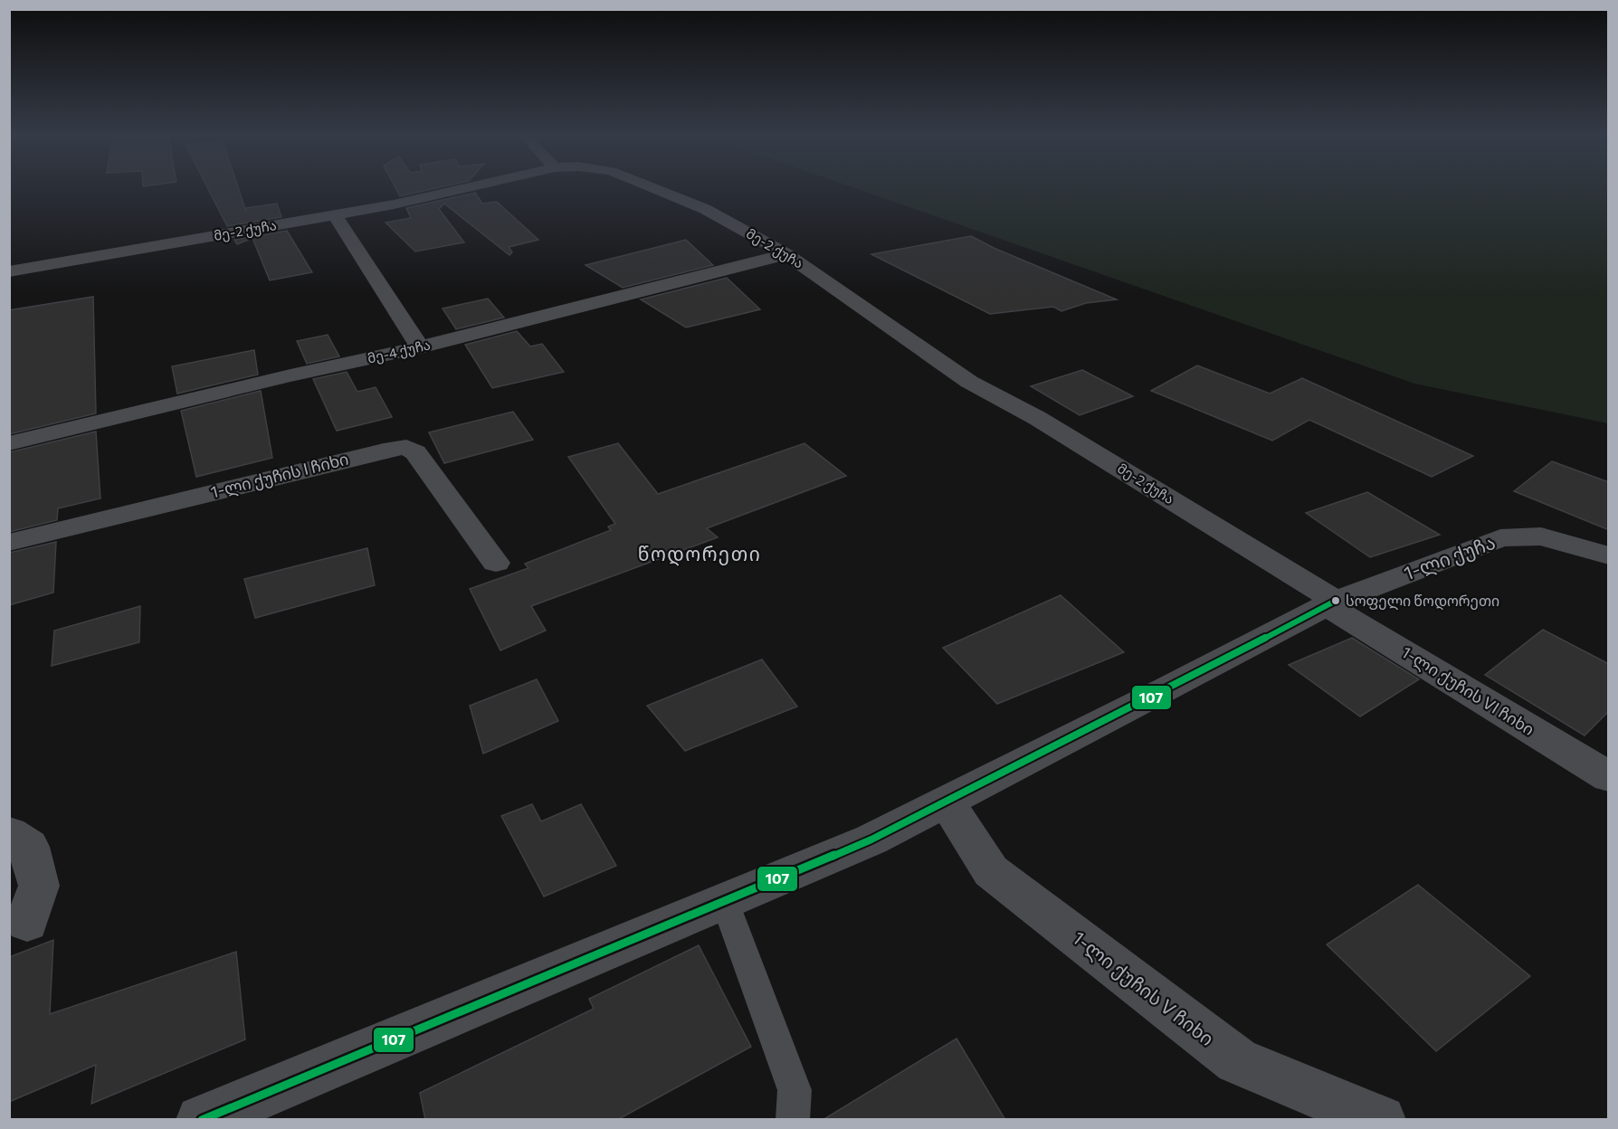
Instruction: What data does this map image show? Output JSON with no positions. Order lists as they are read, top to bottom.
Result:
{
  "streets": {
    "street": [
      "მე-2 ქუჩა",
      "მე-4 ქუჩა",
      "1-ლი ქუჩის I ჩიხი",
      "1-ლი ქუჩა",
      "1-ლი ქუჩის VI ჩიხი",
      "1-ლი ქუჩის V ჩიხი"
    ]
  },
  "crossings": [
    ["მე-2 ქუჩა", "მე-4 ქუჩა"],
    ["მე-2 ქუჩა", "1-ლი ქუჩა"],
    ["მე-2 ქუჩა", "1-ლი ქუჩის VI ჩიხი"],
    ["1-ლი ქუჩა", "1-ლი ქუჩის VI ჩიხი"],
    ["1-ლი ქუჩა", "1-ლი ქუჩის V ჩიხი"]
  ],
  "districts": ["წოდორეთი"],
  "places": ["სოფელი წოდორეთი"],
  "lines": ["transit line 107"]
}
